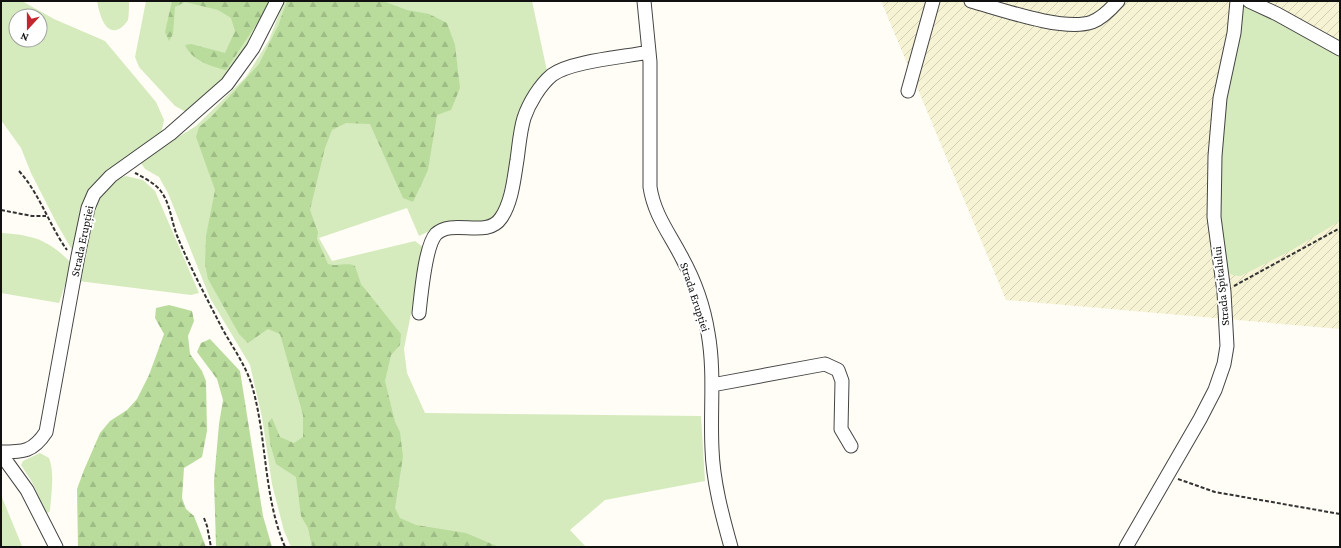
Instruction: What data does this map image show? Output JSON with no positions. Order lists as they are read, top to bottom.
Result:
{
  "streets": {
    "street": ["Strada Erupției", "Strada Spitalului"]
  },
  "north": "bottom"
}
